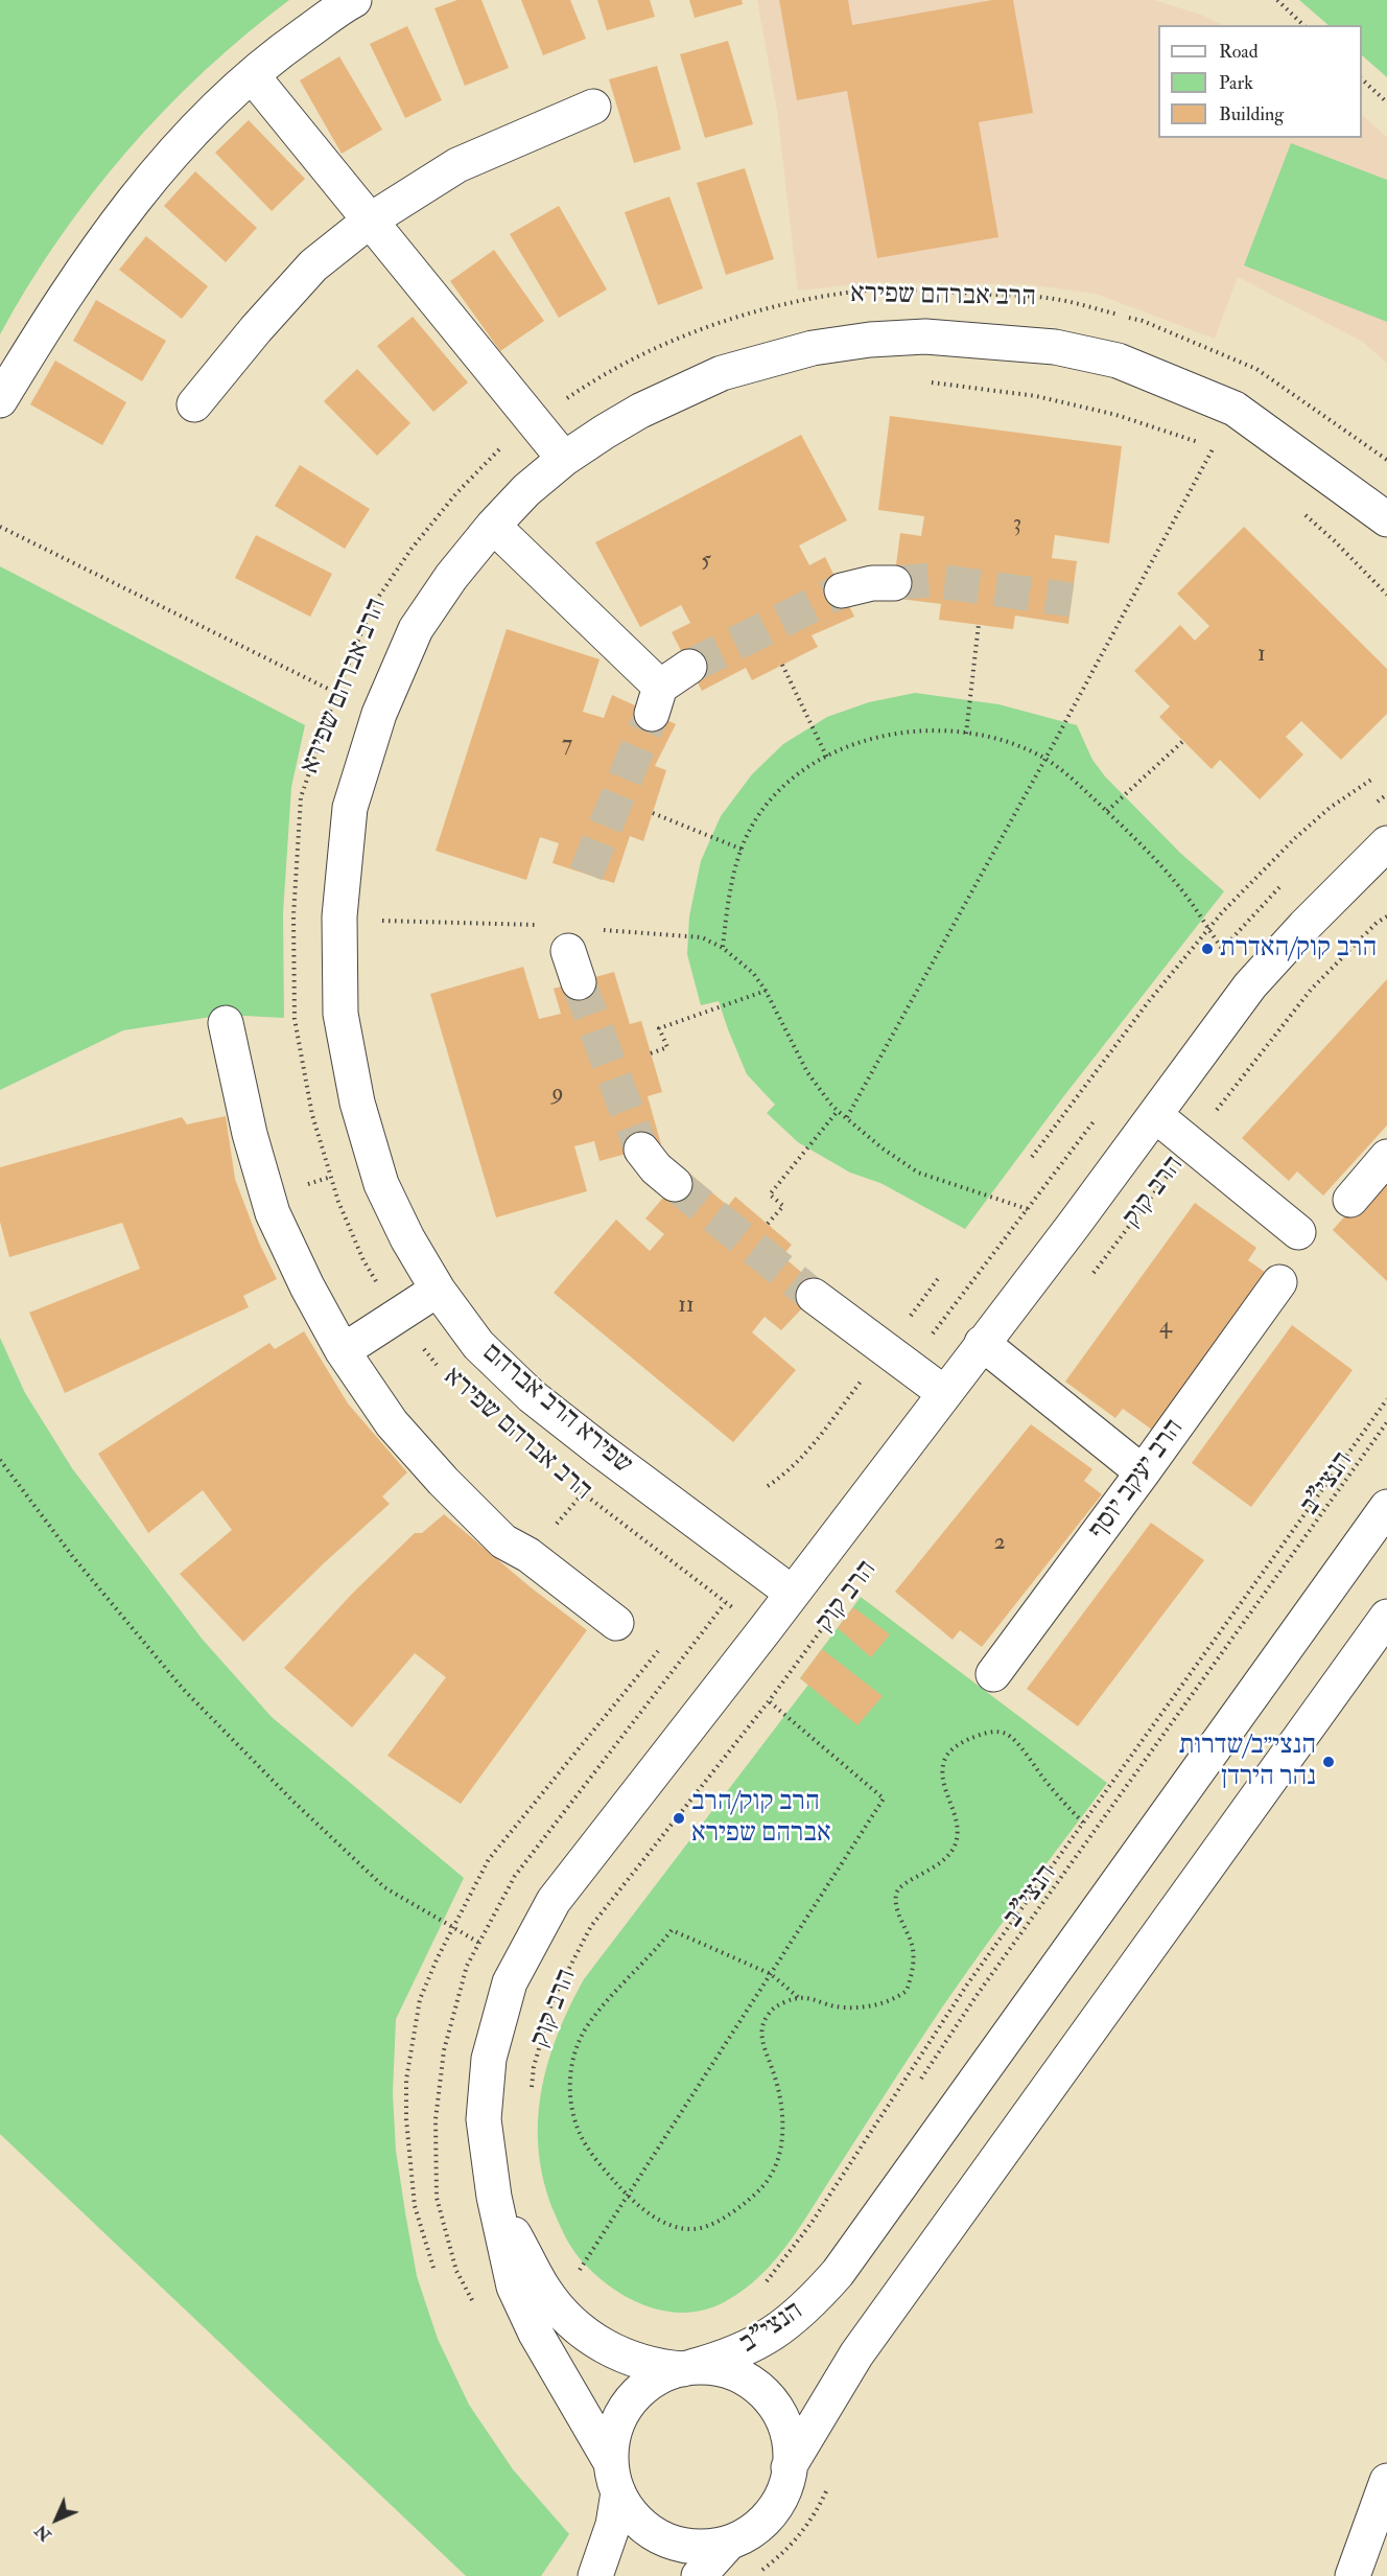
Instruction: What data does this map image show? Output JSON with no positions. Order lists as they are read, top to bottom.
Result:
{
  "streets": {
    "street": [
      "הרב אברהם שפירא",
      "הרב קוק",
      "שפירא הרב אברהם",
      "הרב יעקב יוסף",
      "הנצי\"ב"
    ]
  },
  "crossings": [
    ["הרב אברהם שפירא", "הרב קוק"],
    ["הרב אברהם שפירא", "שפירא הרב אברהם"],
    ["הרב קוק", "שפירא הרב אברהם"],
    ["הרב קוק", "הנצי\"ב"]
  ],
  "places": ["הרב קוק/האדרת", "הנצי״ב/שדרות נהר הירדן", "הרב קוק/הרב אברהם שפירא"],
  "house_numbers": [
    "3",
    "5",
    "1",
    "7",
    "9",
    "11",
    "4",
    "2"
  ],
  "legend": ["Road", "Park", "Building"],
  "north": "bottom left"
}
